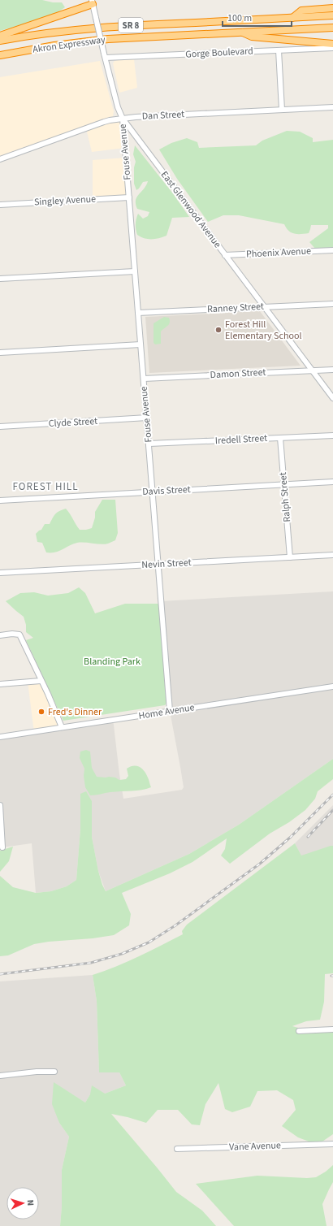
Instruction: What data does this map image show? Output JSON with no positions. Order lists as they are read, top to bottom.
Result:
{
  "streets": {
    "highway": ["SR 8", "Akron Expressway"],
    "street": [
      "Gorge Boulevard",
      "Dan Street",
      "Fouse Avenue",
      "Singley Avenue",
      "East Glenwood Avenue",
      "Phoenix Avenue",
      "Ranney Street",
      "Damon Street",
      "Clyde Street",
      "Iredell Street",
      "Davis Street",
      "Ralph Street",
      "Nevin Street",
      "Home Avenue",
      "Vane Avenue"
    ]
  },
  "crossings": [
    ["Gorge Boulevard", "East Glenwood Avenue"],
    ["Dan Street", "Fouse Avenue"],
    ["Dan Street", "East Glenwood Avenue"],
    ["Fouse Avenue", "Singley Avenue"],
    ["Fouse Avenue", "East Glenwood Avenue"],
    ["Fouse Avenue", "Ranney Street"],
    ["Fouse Avenue", "Damon Street"],
    ["Fouse Avenue", "Clyde Street"],
    ["Fouse Avenue", "Iredell Street"],
    ["Fouse Avenue", "Davis Street"],
    ["Fouse Avenue", "Nevin Street"],
    ["Fouse Avenue", "Home Avenue"],
    ["East Glenwood Avenue", "Phoenix Avenue"],
    ["East Glenwood Avenue", "Ranney Street"],
    ["East Glenwood Avenue", "Damon Street"],
    ["Iredell Street", "Ralph Street"],
    ["Davis Street", "Ralph Street"],
    ["Ralph Street", "Nevin Street"]
  ],
  "districts": ["FOREST HILL"],
  "parks": ["Blanding Park"],
  "places": ["Forest Hill Elementary School", "Fred's Dinner"],
  "scale_bar": "100 m",
  "north": "right"
}
